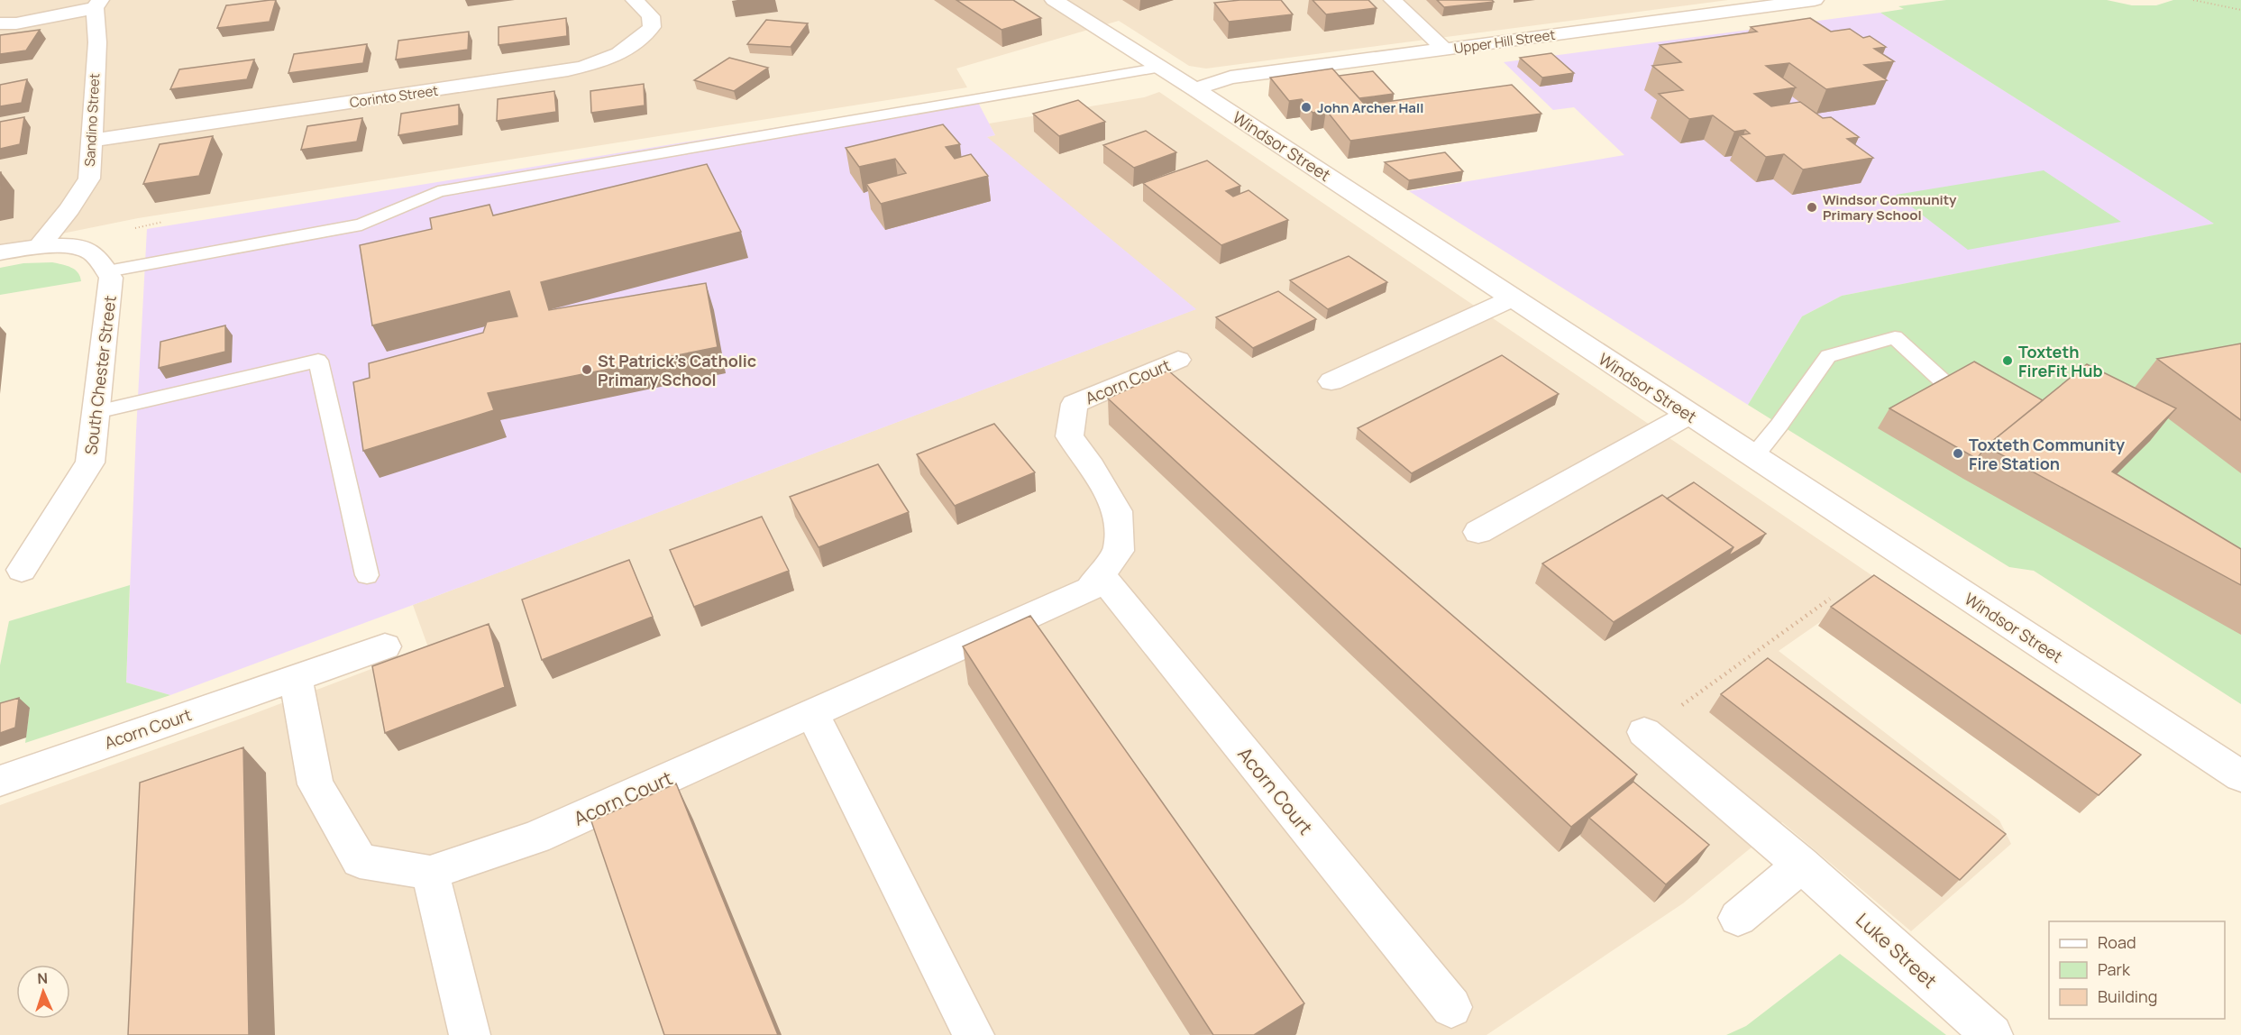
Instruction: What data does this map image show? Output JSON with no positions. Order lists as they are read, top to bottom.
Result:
{
  "streets": {
    "street": [
      "Upper Hill Street",
      "Corinto Street",
      "Sandino Street",
      "Windsor Street",
      "South Chester Street",
      "Acorn Court",
      "Luke Street"
    ]
  },
  "crossings": [
    ["Upper Hill Street", "Windsor Street"],
    ["Corinto Street", "Sandino Street"],
    ["Sandino Street", "South Chester Street"]
  ],
  "places": [
    "John Archer Hall",
    "Windsor Community Primary School",
    "Toxteth FireFit Hub",
    "St Patrick's Catholic Primary School",
    "Toxteth Community Fire Station"
  ],
  "legend": ["Road", "Park", "Building"],
  "north": "top"
}
